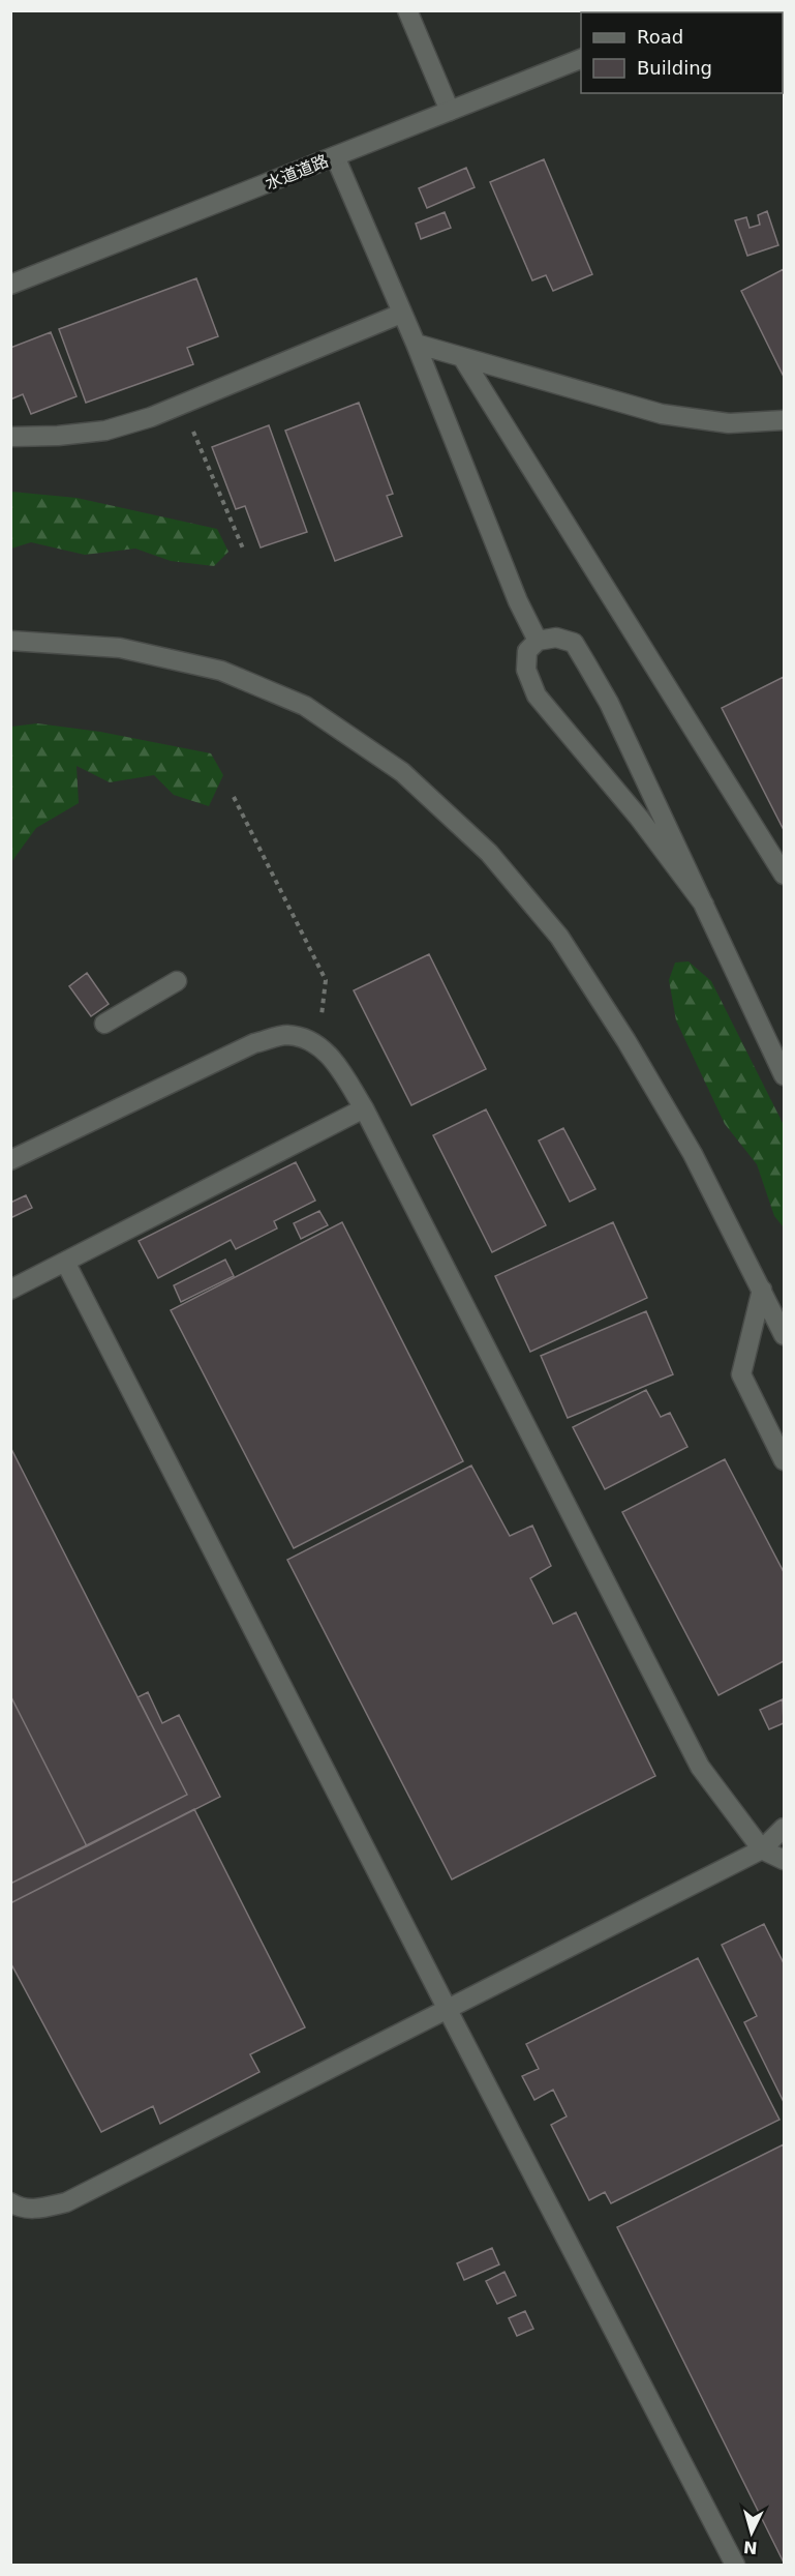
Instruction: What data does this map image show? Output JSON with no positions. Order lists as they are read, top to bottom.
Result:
{
  "streets": {
    "street": ["水道道路"]
  },
  "legend": ["Road", "Building"],
  "north": "bottom"
}
